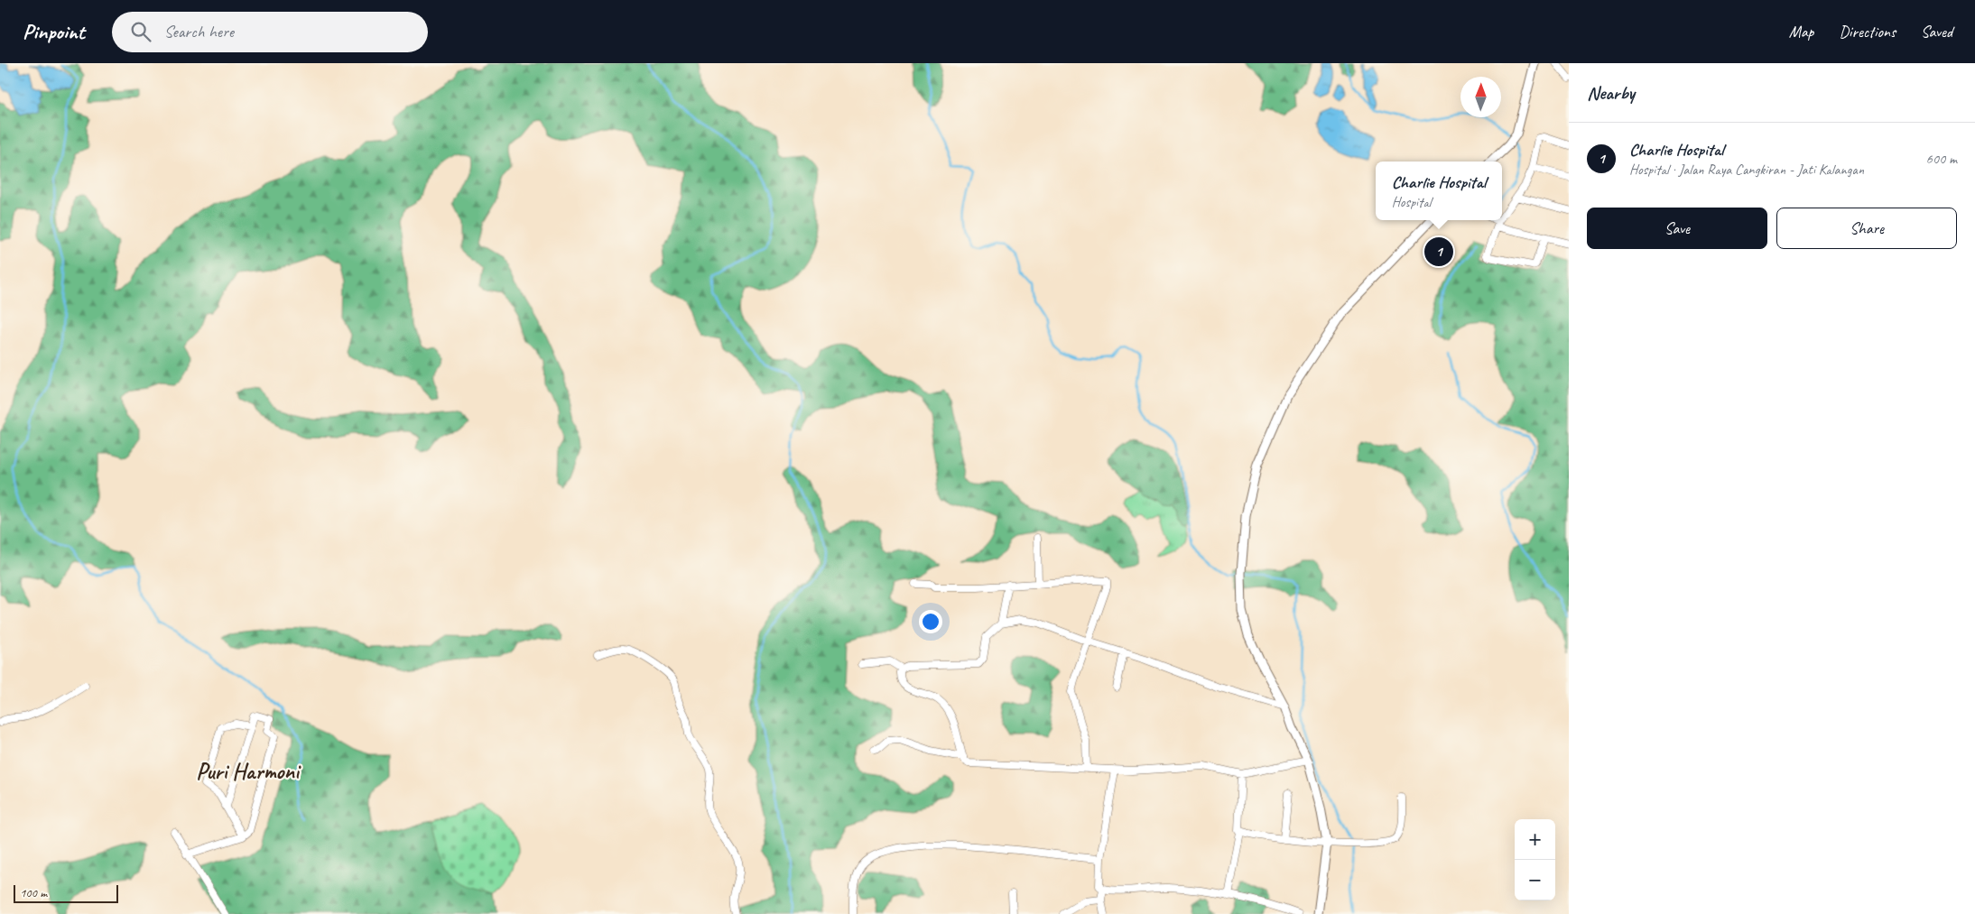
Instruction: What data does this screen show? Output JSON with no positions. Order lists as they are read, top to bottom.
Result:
{
  "districts": ["Puri Harmoni"],
  "scale_bar": "100 m",
  "north": "top",
  "page": {
    "header": "Pinpoint",
    "search": "Search here",
    "nav": ["Map", "Directions", "Saved"],
    "heading": "Nearby",
    "list": [
      {
        "mark": "1",
        "name": "Charlie Hospital",
        "note": "Hospital · Jalan Raya Cangkiran - Jati Kalangan",
        "value": "600 m"
      }
    ],
    "popup": ["Charlie Hospital", "Hospital"],
    "buttons": ["Save", "Share"],
    "pins": "1",
    "map_buttons": ["+", "−"],
    "scale": "100 m"
  }
}
